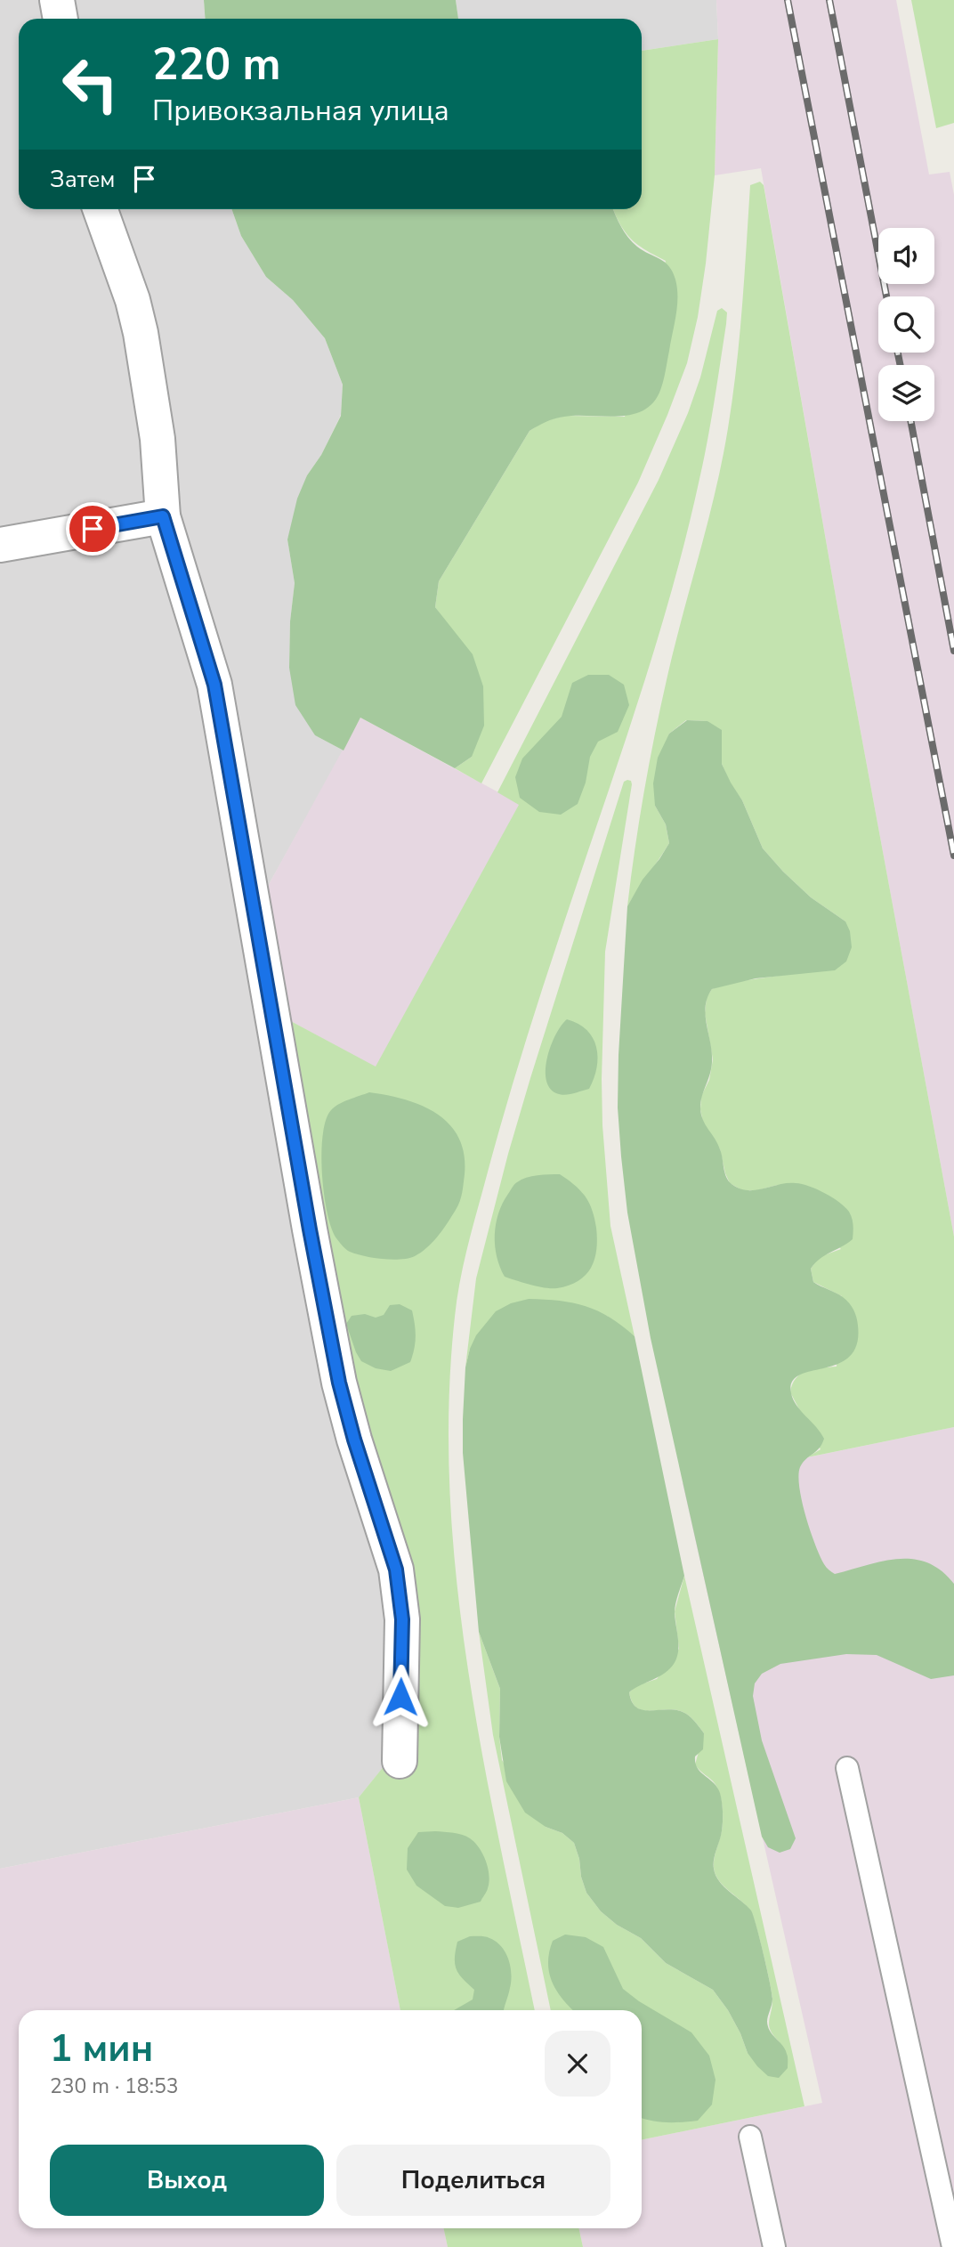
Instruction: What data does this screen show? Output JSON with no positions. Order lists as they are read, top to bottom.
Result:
{
  "page": {
    "turn": ["220 m", "Привокзальная улица"],
    "then": "Затем",
    "heading": ["1 мин", "230 m · 18:53"],
    "buttons": ["Выход", "Поделиться"]
  }
}
